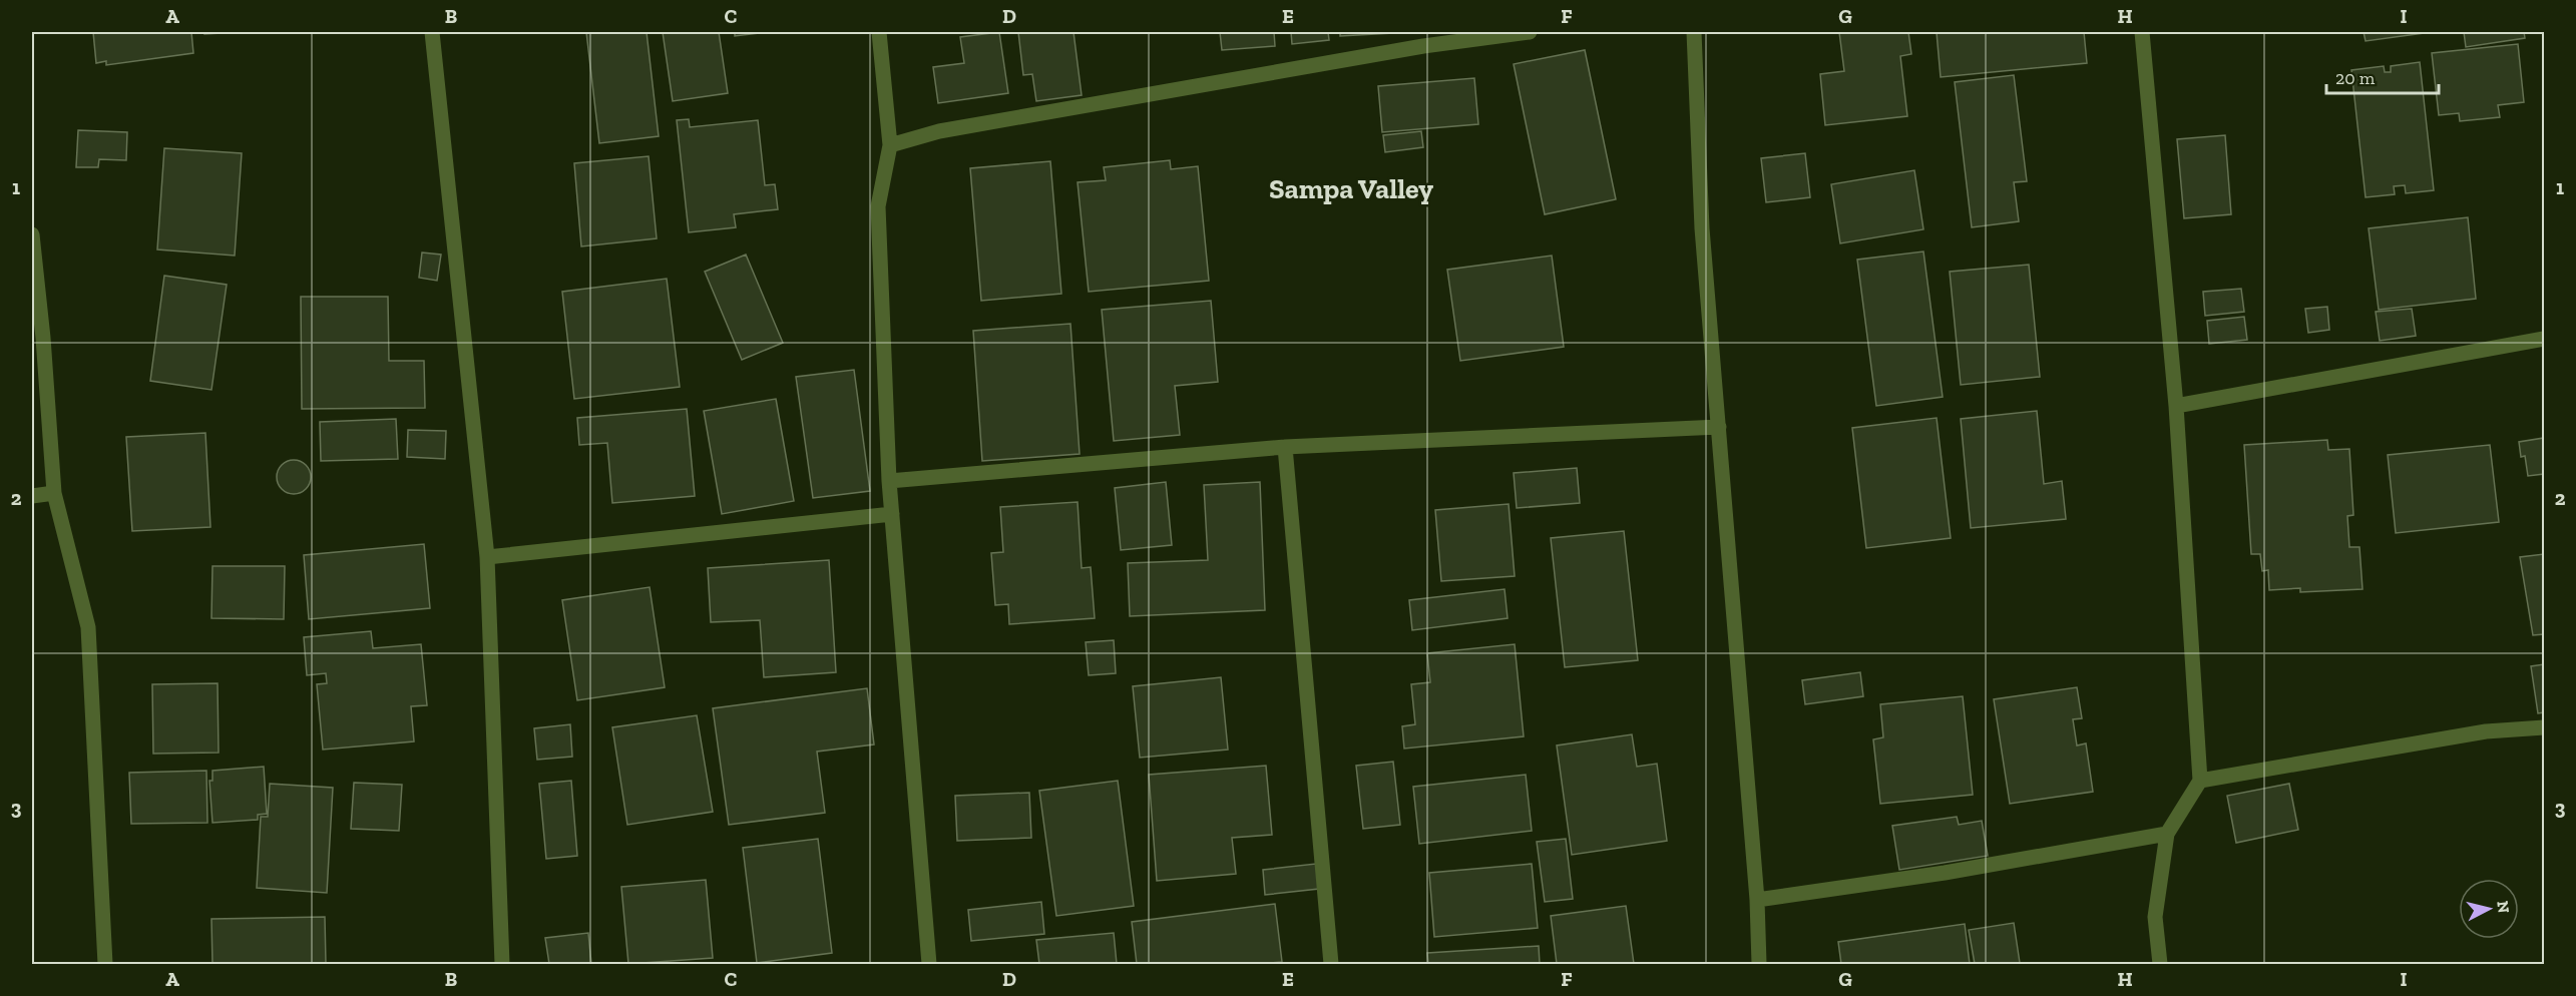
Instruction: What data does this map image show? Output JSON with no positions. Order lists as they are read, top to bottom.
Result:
{
  "districts": ["Sampa Valley"],
  "scale_bar": "20 m",
  "north": "right",
  "grid": {
    "columns": [
      "A",
      "B",
      "C",
      "D",
      "E",
      "F",
      "G",
      "H",
      "I"
    ],
    "rows": ["1", "2", "3"]
  }
}
